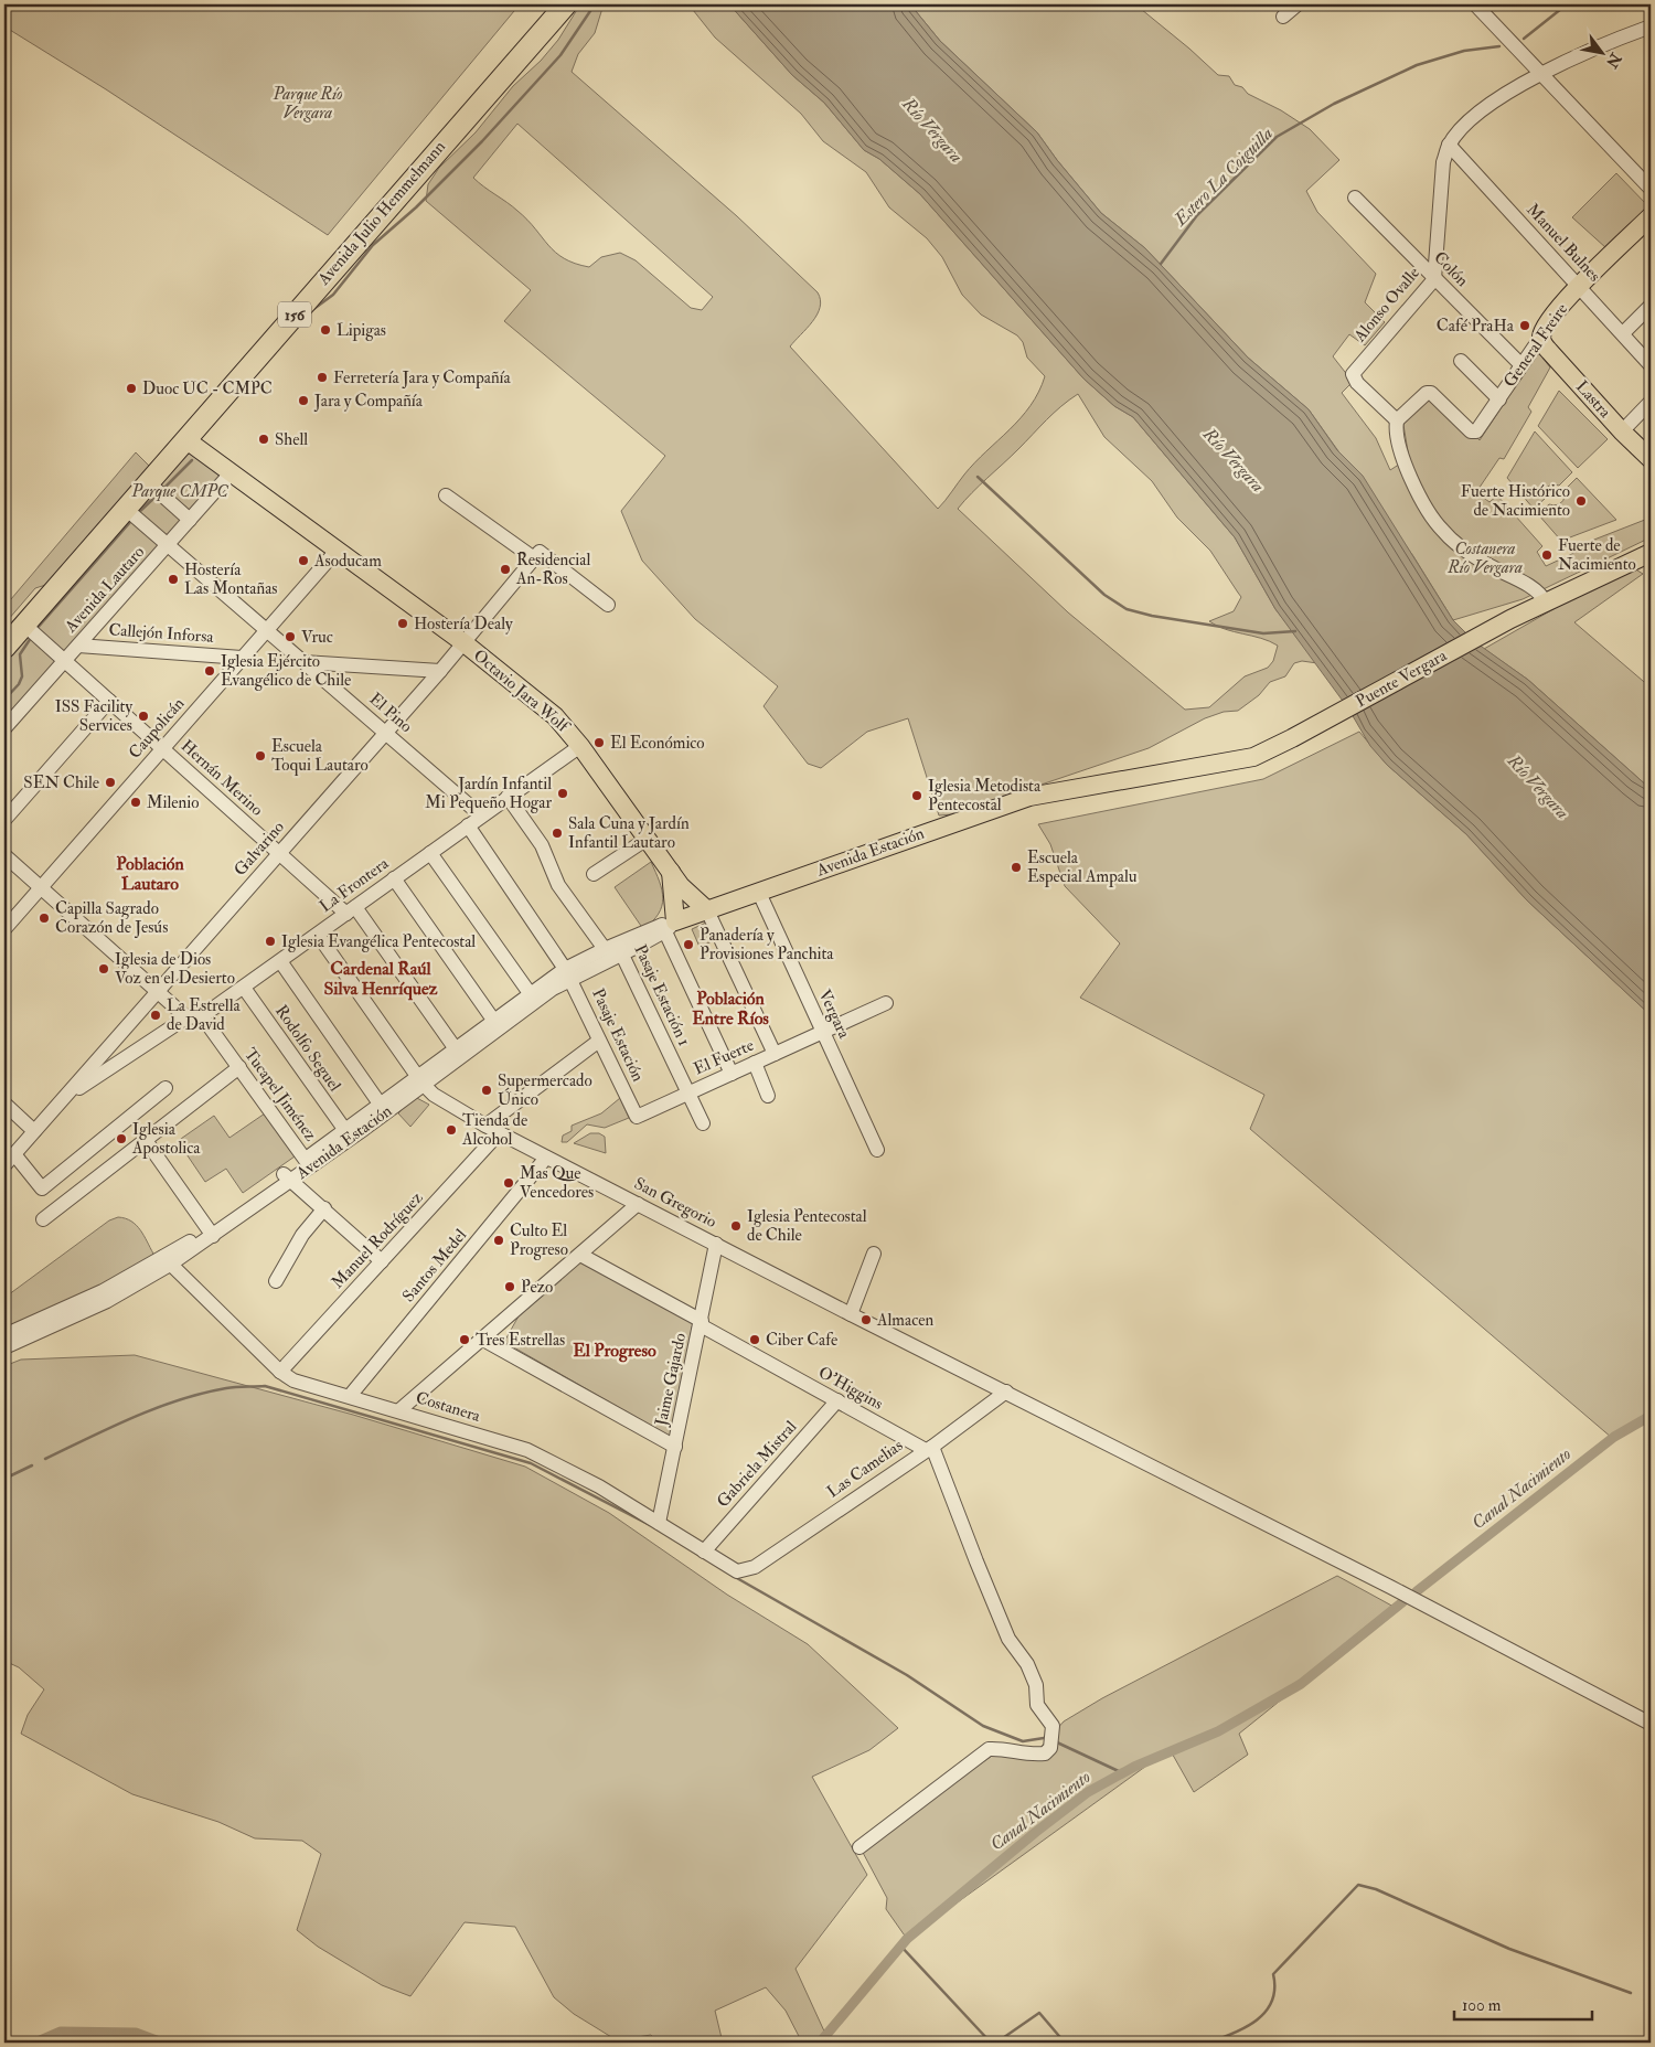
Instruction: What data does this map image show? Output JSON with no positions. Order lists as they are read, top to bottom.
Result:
{
  "streets": {
    "highway": ["Avenida Julio Hemmelmann", "156"],
    "main road": [
      "General Freire",
      "Lastra",
      "Puente Vergara",
      "Octavio Jara Wolf",
      "Avenida Estación"
    ],
    "street": [
      "Manuel Bulnes",
      "Colón",
      "Alonso Ovalle",
      "Avenida Lautaro",
      "Callejón Inforsa",
      "El Pino",
      "Caupolicán",
      "Hernán Merino",
      "Galvarino",
      "La Frontera",
      "Pasaje Estación 1",
      "Vergara",
      "Pasaje Estación",
      "Rodolfo Seguel",
      "El Fuerte",
      "Tucapel Jiménez",
      "San Gregorio",
      "Manuel Rodríguez",
      "Santos Medel",
      "Jaime Gajardo",
      "O'Higgins",
      "Costanera",
      "Gabriela Mistral",
      "Las Camelias"
    ]
  },
  "crossings": [
    ["Avenida Julio Hemmelmann", "Octavio Jara Wolf"],
    ["Avenida Julio Hemmelmann", "El Pino"],
    ["Avenida Julio Hemmelmann", "Hernán Merino"],
    ["Manuel Bulnes", "Alonso Ovalle"],
    ["Manuel Bulnes", "General Freire"],
    ["Colón", "Alonso Ovalle"],
    ["Colón", "General Freire"],
    ["Alonso Ovalle", "General Freire"],
    ["General Freire", "Lastra"],
    ["Avenida Lautaro", "Callejón Inforsa"],
    ["Avenida Lautaro", "Octavio Jara Wolf"],
    ["Avenida Lautaro", "El Pino"],
    ["Avenida Lautaro", "Hernán Merino"],
    ["Callejón Inforsa", "Caupolicán"],
    ["Puente Vergara", "Avenida Estación"],
    ["Octavio Jara Wolf", "Caupolicán"],
    ["Octavio Jara Wolf", "Galvarino"],
    ["Octavio Jara Wolf", "Avenida Estación"],
    ["Octavio Jara Wolf", "La Frontera"],
    ["El Pino", "Caupolicán"],
    ["El Pino", "Galvarino"],
    ["El Pino", "La Frontera"],
    ["Caupolicán", "Hernán Merino"],
    ["Hernán Merino", "Galvarino"],
    ["Hernán Merino", "Avenida Estación"],
    ["Hernán Merino", "La Frontera"],
    ["Avenida Estación", "Pasaje Estación 1"],
    ["Avenida Estación", "Vergara"],
    ["Avenida Estación", "Pasaje Estación"],
    ["Avenida Estación", "Rodolfo Seguel"],
    ["Avenida Estación", "Tucapel Jiménez"],
    ["Avenida Estación", "San Gregorio"],
    ["Avenida Estación", "Costanera"],
    ["La Frontera", "Pasaje Estación 1"],
    ["La Frontera", "Pasaje Estación"],
    ["La Frontera", "Rodolfo Seguel"],
    ["La Frontera", "Tucapel Jiménez"],
    ["La Frontera", "San Gregorio"],
    ["Pasaje Estación 1", "El Fuerte"],
    ["Vergara", "El Fuerte"],
    ["Pasaje Estación", "El Fuerte"],
    ["San Gregorio", "Manuel Rodríguez"],
    ["San Gregorio", "Santos Medel"],
    ["San Gregorio", "Jaime Gajardo"],
    ["San Gregorio", "Las Camelias"],
    ["Manuel Rodríguez", "Costanera"],
    ["Santos Medel", "Costanera"],
    ["Jaime Gajardo", "O'Higgins"],
    ["Jaime Gajardo", "Costanera"],
    ["O'Higgins", "Gabriela Mistral"],
    ["O'Higgins", "Las Camelias"],
    ["Costanera", "Gabriela Mistral"],
    ["Costanera", "Las Camelias"]
  ],
  "districts": [
    "Población Lautaro",
    "Cardenal Raúl Silva Henríquez",
    "Población Entre Ríos",
    "El Progreso"
  ],
  "water": ["Río Vergara", "Estero La Coiguilla", "Canal Nacimiento"],
  "parks": ["Parque Río Vergara", "Parque CMPC", "Costanera Río Vergara"],
  "places": [
    "Café PraHa",
    "Lipigas",
    "Ferretería Jara y Compañía",
    "Duoc UC - CMPC",
    "Jara y Compañía",
    "Shell",
    "Fuerte Histórico de Nacimiento",
    "Fuerte de Nacimiento",
    "Asoducam",
    "Residencial An-Ros",
    "Hostería Las Montañas",
    "Hostería Dealy",
    "Vruc",
    "Iglesia Ejército Evangélico de Chile",
    "ISS Facility Services",
    "El Económico",
    "Escuela Toqui Lautaro",
    "SEN Chile",
    "Jardín Infantil Mi Pequeño Hogar",
    "Iglesia Metodista Pentecostal",
    "Milenio",
    "Sala Cuna y Jardín Infantil Lautaro",
    "Escuela Especial Ampalu",
    "Capilla Sagrado Corazón de Jesús",
    "Iglesia Evangélica Pentecostal",
    "Panadería y Provisiones Panchita",
    "Iglesia de Dios Voz en el Desierto",
    "La Estrella de David",
    "Supermercado Único",
    "Tienda de Alcohol",
    "Iglesia Apostolica",
    "Mas Que Vencedores",
    "Iglesia Pentecostal de Chile",
    "Culto El Progreso",
    "Pezo",
    "Almacen",
    "Tres Estrellas",
    "Ciber Cafe"
  ],
  "scale_bar": "100 m",
  "north": "bottom right"
}
